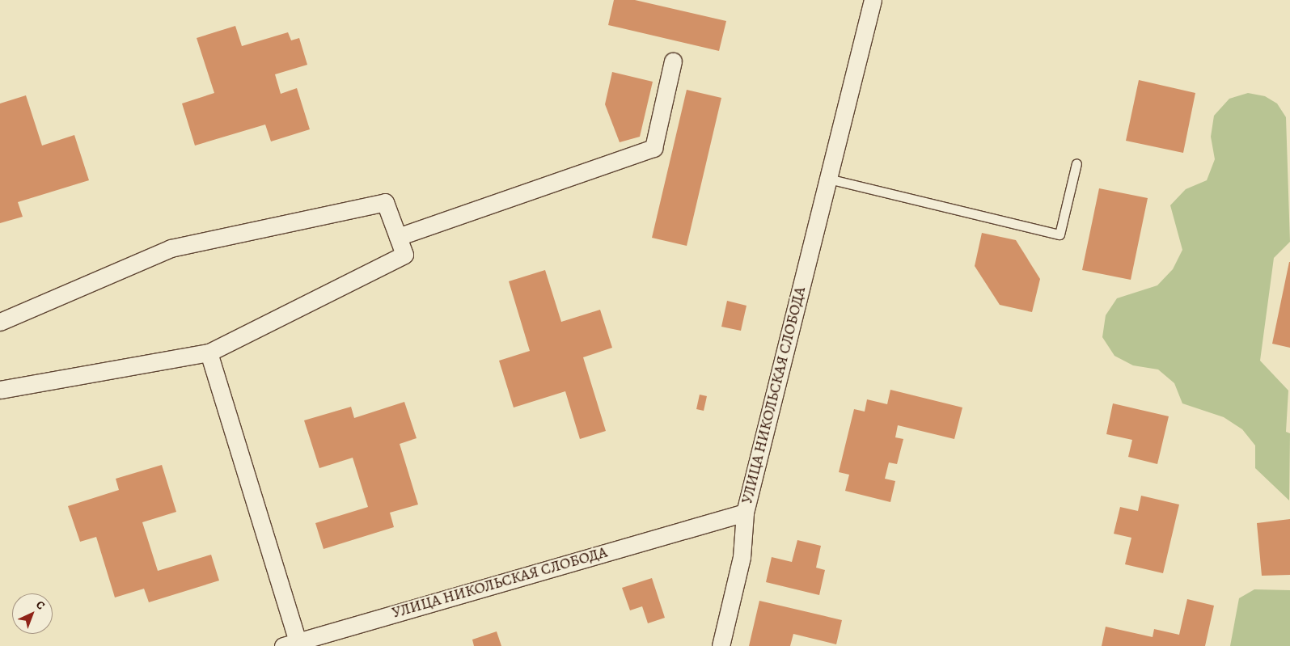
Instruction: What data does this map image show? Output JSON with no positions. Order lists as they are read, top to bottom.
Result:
{
  "streets": {
    "street": ["УЛИЦА НИКОЛЬСКАЯ СЛОБОДА"]
  },
  "north": "top right"
}
